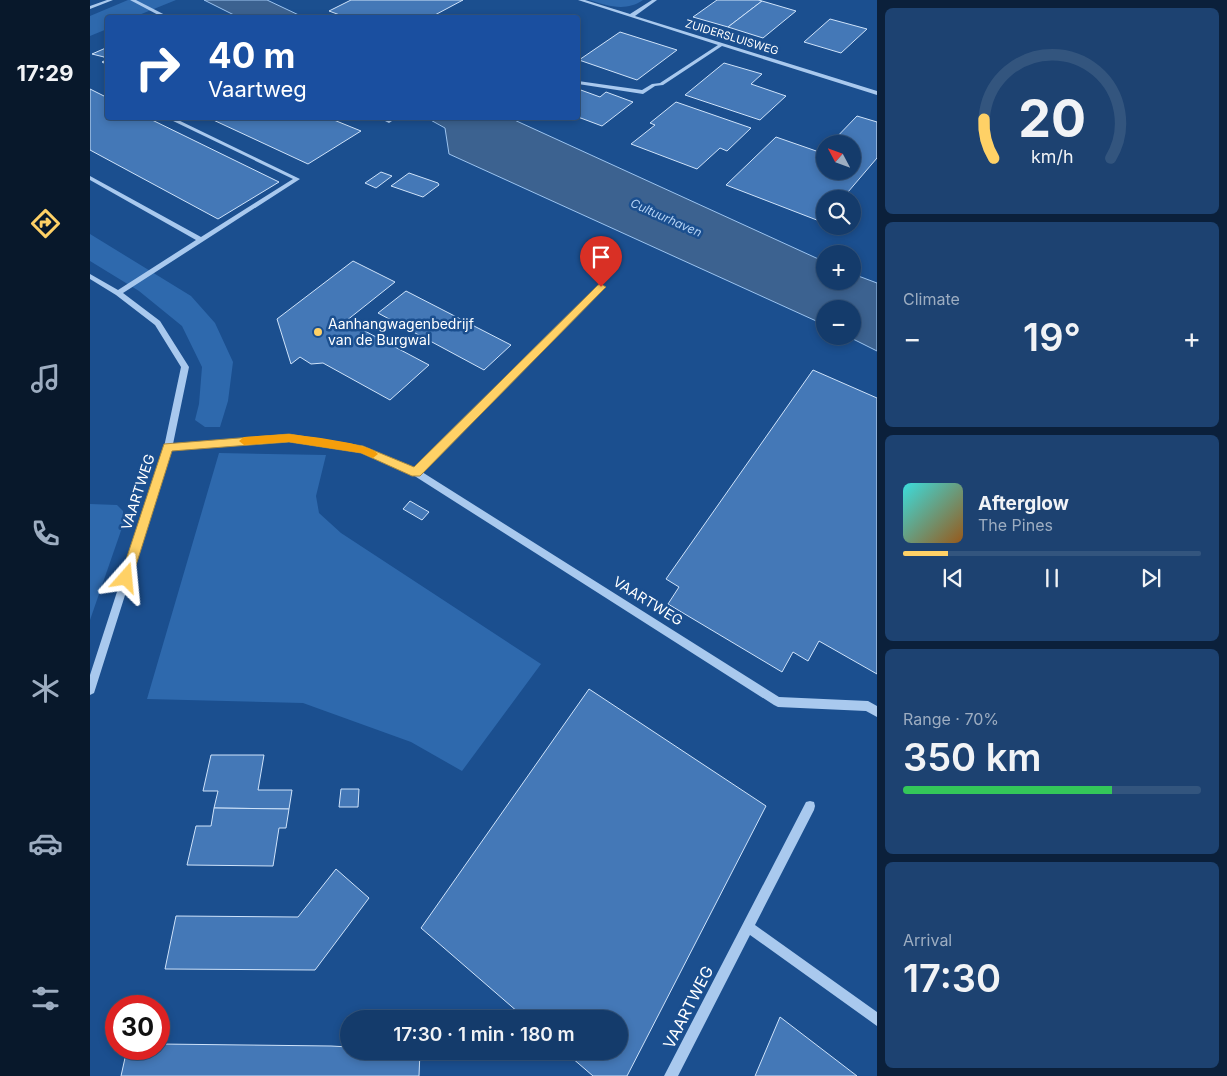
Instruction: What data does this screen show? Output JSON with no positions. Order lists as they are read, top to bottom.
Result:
{
  "streets": {
    "street": ["ZUIDERSLUISWEG", "VAARTWEG"]
  },
  "water": ["Cultuurhaven"],
  "places": ["Aanhangwagenbedrijf van de Burgwal"],
  "north": "top left",
  "page": {
    "tabs": "17:29",
    "turn": ["40 m", "Vaartweg"],
    "map_buttons": ["+", "−"],
    "tile": [
      "Climate",
      ["Range · 70%", "350 km"],
      ["Arrival", "17:30"]
    ],
    "heat": ["−", "19°", "+"],
    "song": ["Afterglow", "The Pines"],
    "limit": "30",
    "trip": "17:30 · 1 min · 180 m",
    "gauge": ["20", "km/h"]
  }
}
